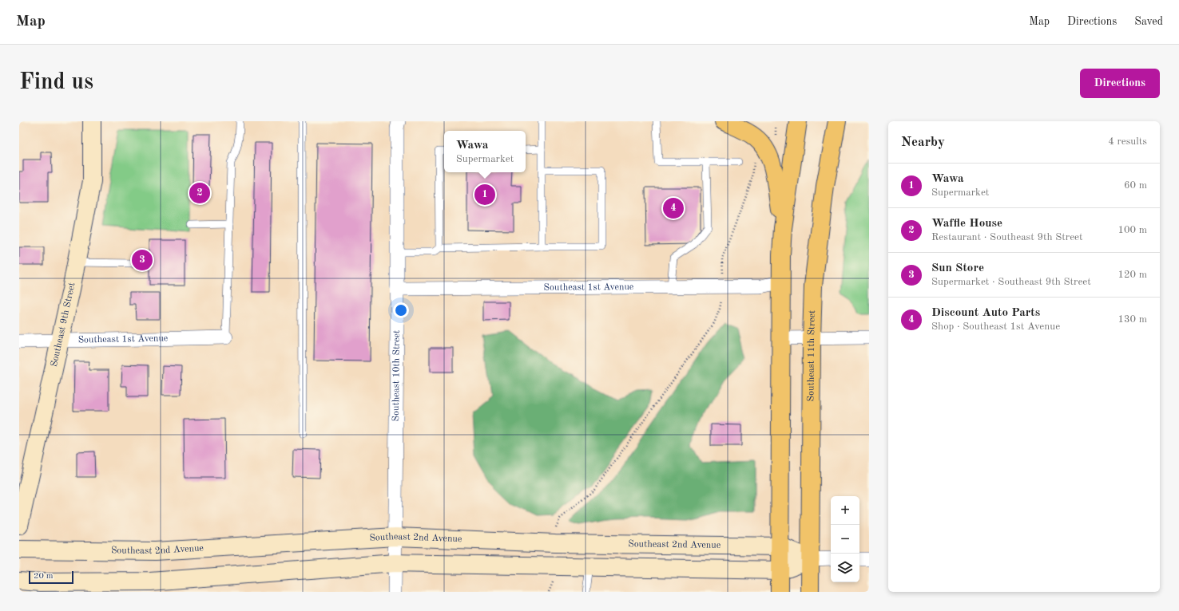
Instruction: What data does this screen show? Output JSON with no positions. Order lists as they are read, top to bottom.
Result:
{
  "streets": {
    "highway": ["Southeast 11th Street"],
    "street": [
      "Southeast 1st Avenue",
      "Southeast 9th Street",
      "Southeast 10th Street",
      "Southeast 2nd Avenue"
    ]
  },
  "crossings": [
    ["Southeast 1st Avenue", "Southeast 9th Street"],
    ["Southeast 1st Avenue", "Southeast 10th Street"],
    ["Southeast 11th Street", "Southeast 2nd Avenue"],
    ["Southeast 10th Street", "Southeast 2nd Avenue"]
  ],
  "scale_bar": "20 m",
  "page": {
    "header": "Map",
    "nav": ["Map", "Directions", "Saved"],
    "buttons": "Directions",
    "title": "Find us",
    "heading": ["Nearby", "4 results"],
    "popup": ["Wawa", "Supermarket"],
    "list": [
      {
        "mark": "1",
        "name": "Wawa",
        "note": "Supermarket",
        "value": "60 m"
      },
      {
        "mark": "2",
        "name": "Waffle House",
        "note": "Restaurant · Southeast 9th Street",
        "value": "100 m"
      },
      {
        "mark": "3",
        "name": "Sun Store",
        "note": "Supermarket · Southeast 9th Street",
        "value": "120 m"
      },
      {
        "mark": "4",
        "name": "Discount Auto Parts",
        "note": "Shop · Southeast 1st Avenue",
        "value": "130 m"
      }
    ],
    "pins": [
      "2",
      "1",
      "4",
      "3"
    ],
    "map_buttons": ["+", "−"],
    "scale": "20 m"
  }
}
